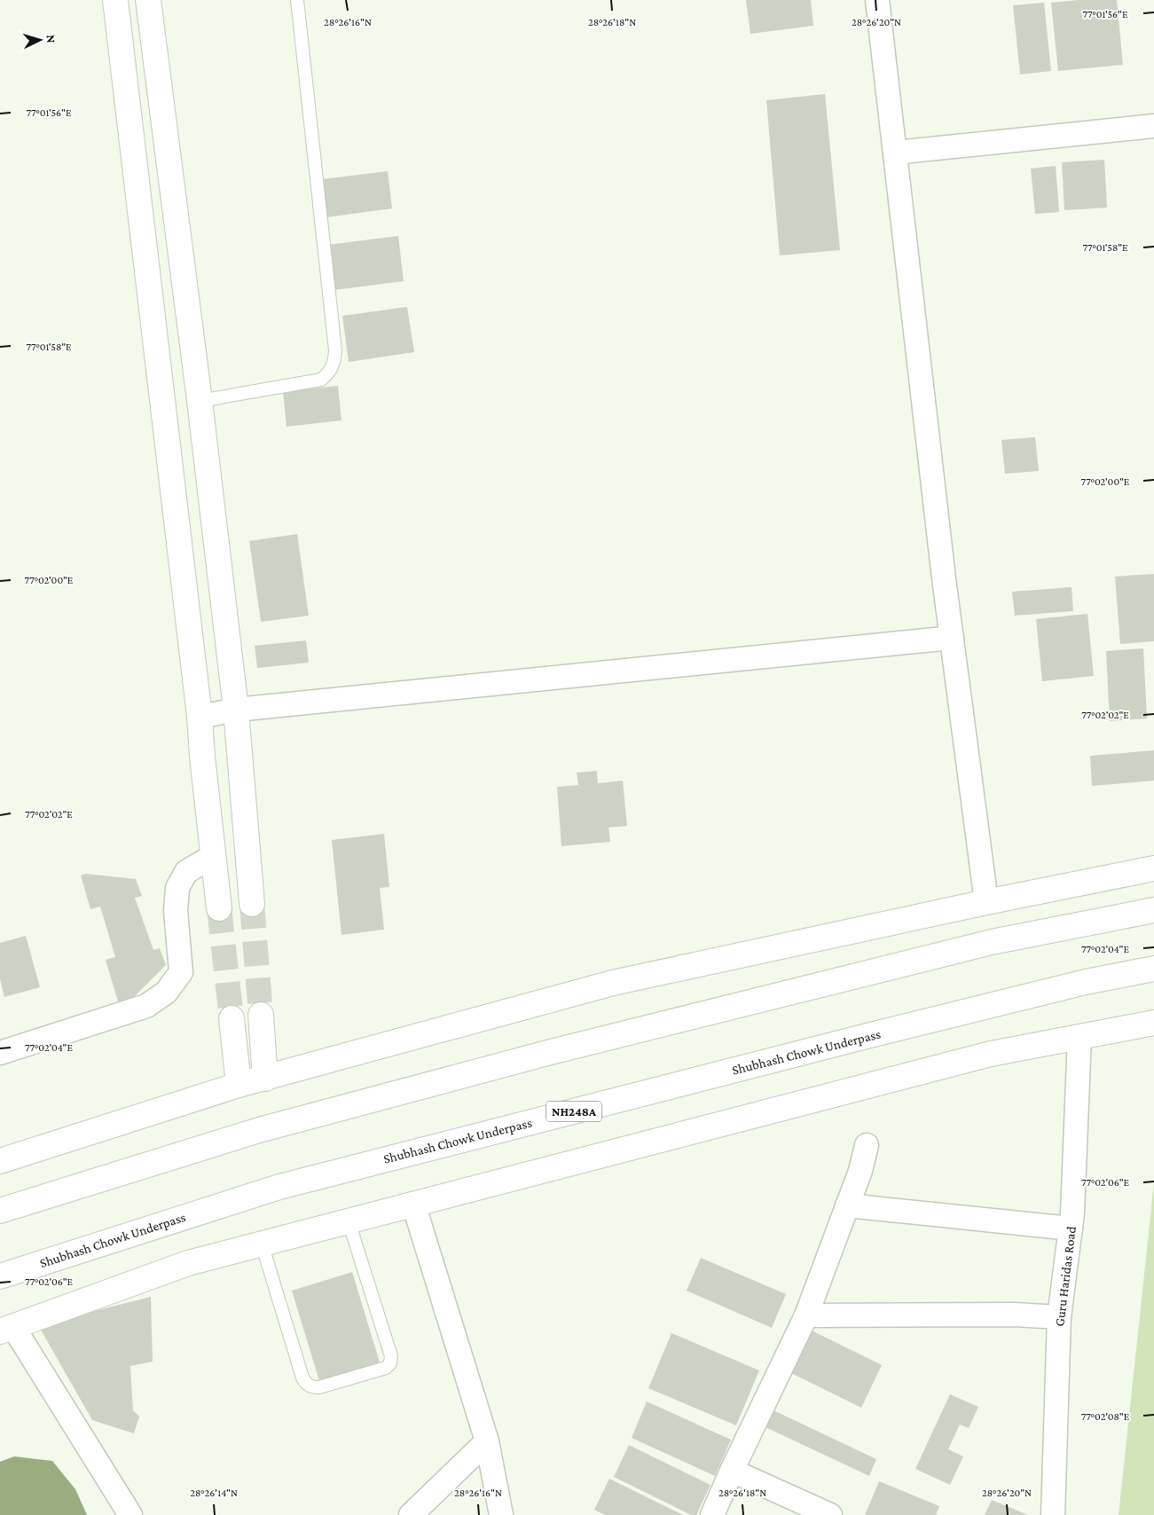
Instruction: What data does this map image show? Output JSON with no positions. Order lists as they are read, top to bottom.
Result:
{
  "streets": {
    "main road": ["Shubhash Chowk Underpass", "NH248A"],
    "street": ["Guru Haridas Road"]
  },
  "north": "right",
  "coordinates": [
    "77°01'56\"E",
    "28°26'16\"N",
    "28°26'18\"N",
    "28°26'20\"N",
    "77°01'58\"E",
    "77°02'00\"E",
    "77°02'02\"E",
    "77°02'04\"E",
    "77°02'06\"E",
    "77°02'08\"E",
    "28°26'14\"N"
  ]
}
